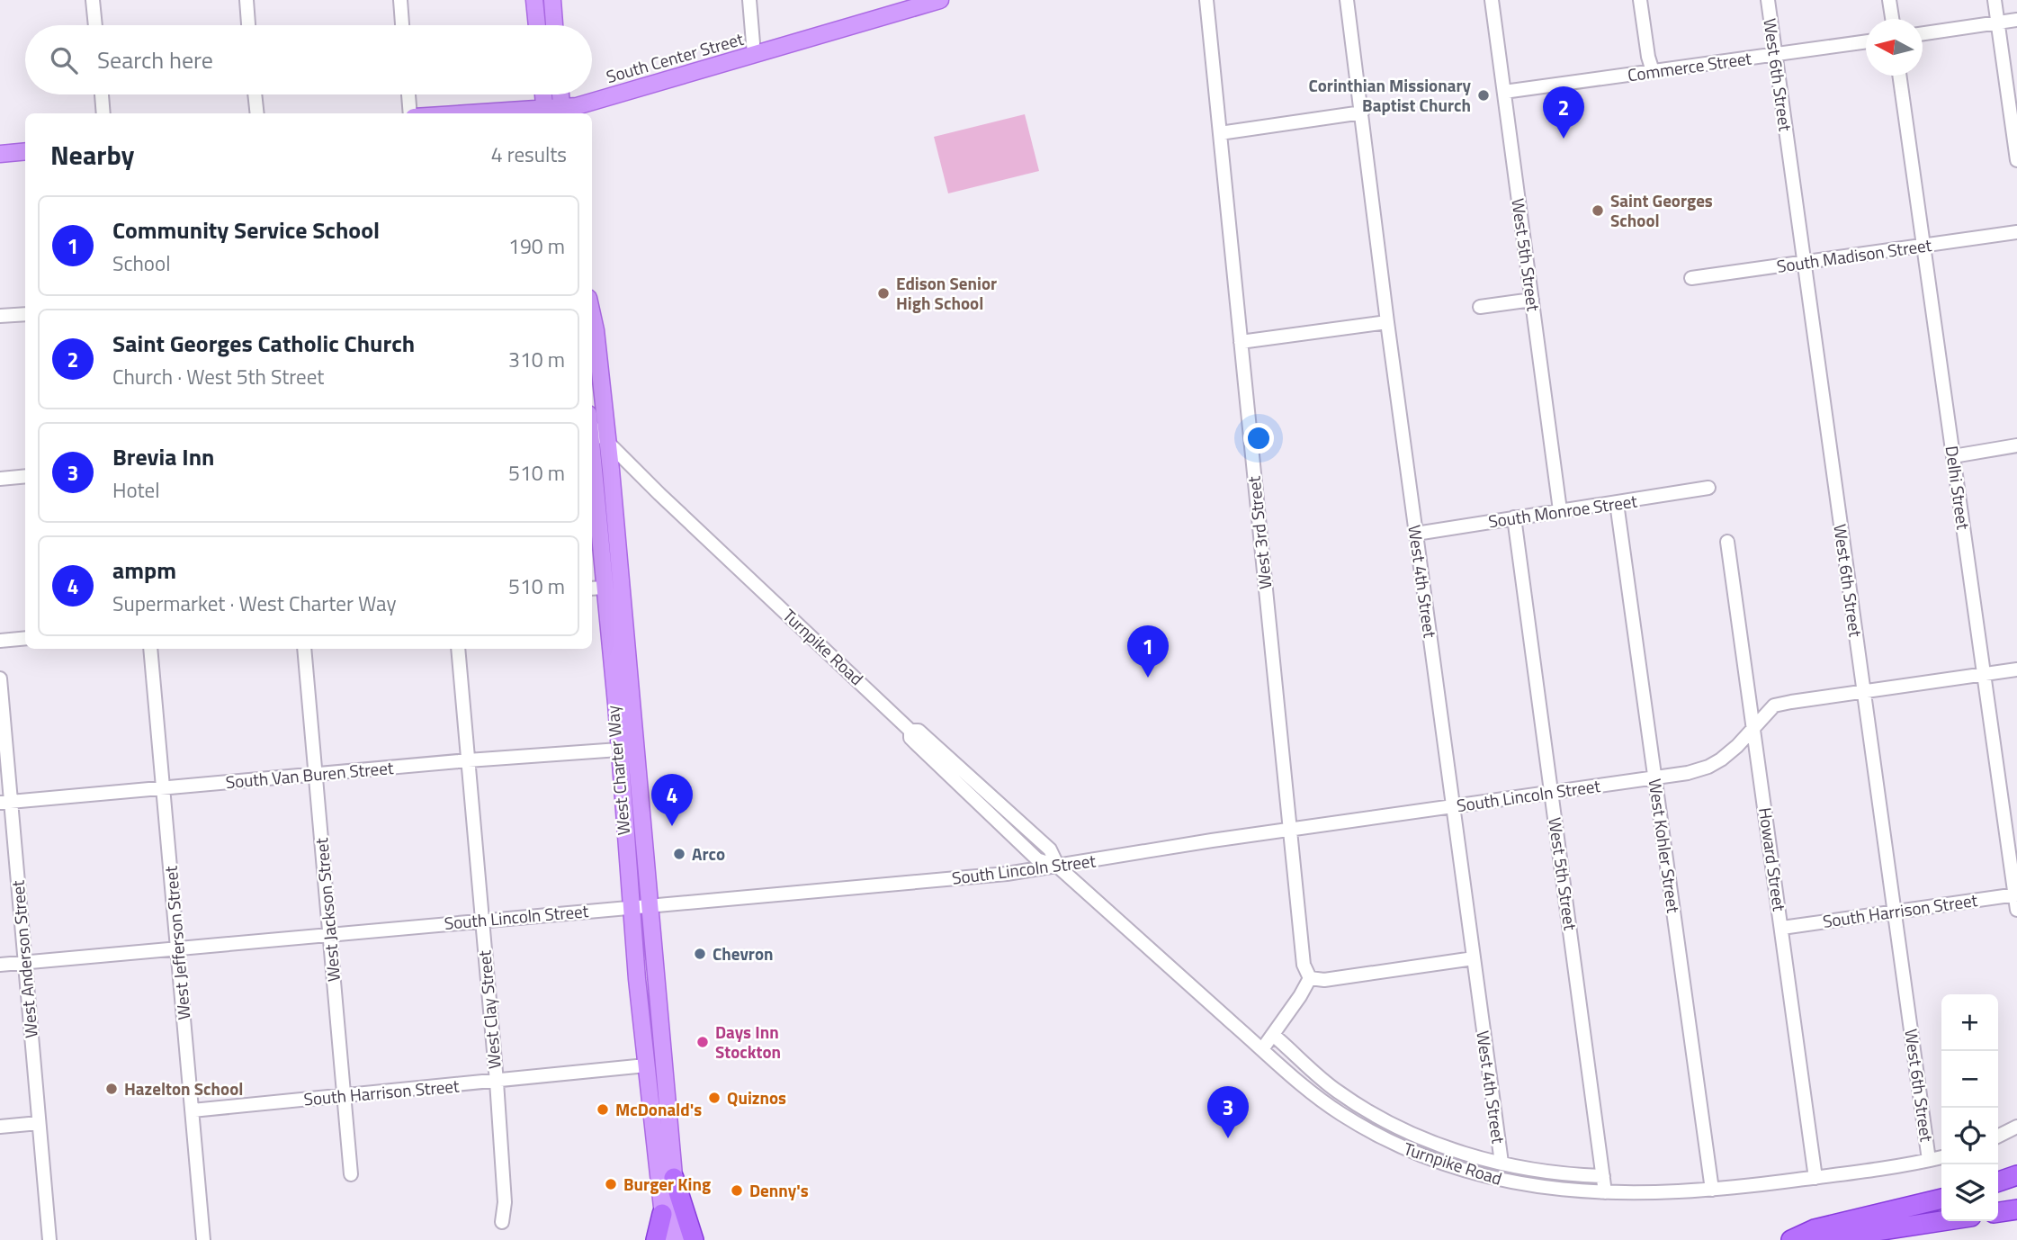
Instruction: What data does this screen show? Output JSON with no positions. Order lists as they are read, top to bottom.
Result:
{
  "streets": {
    "main road": ["South Center Street", "West Charter Way"],
    "street": [
      "Commerce Street",
      "West 6th Street",
      "West 5th Street",
      "South Madison Street",
      "Delhi Street",
      "South Monroe Street",
      "West 3rd Street",
      "West 4th Street",
      "Turnpike Road",
      "South Van Buren Street",
      "South Lincoln Street",
      "West Kohler Street",
      "Howard Street",
      "West Jackson Street",
      "South Harrison Street",
      "West Jefferson Street",
      "West Anderson Street",
      "West Clay Street"
    ]
  },
  "crossings": [
    ["Commerce Street", "West 6th Street"],
    ["Commerce Street", "West 5th Street"],
    ["West 6th Street", "South Madison Street"],
    ["West 6th Street", "Turnpike Road"],
    ["West 6th Street", "South Lincoln Street"],
    ["West 6th Street", "South Harrison Street"],
    ["West 5th Street", "South Monroe Street"],
    ["West 5th Street", "Turnpike Road"],
    ["West 5th Street", "South Lincoln Street"],
    ["South Madison Street", "Delhi Street"],
    ["Delhi Street", "South Lincoln Street"],
    ["Delhi Street", "South Harrison Street"],
    ["South Monroe Street", "West 4th Street"],
    ["South Monroe Street", "West Kohler Street"],
    ["West 3rd Street", "South Lincoln Street"],
    ["West 4th Street", "South Lincoln Street"],
    ["Turnpike Road", "West Charter Way"],
    ["Turnpike Road", "South Lincoln Street"],
    ["Turnpike Road", "West Kohler Street"],
    ["Turnpike Road", "Howard Street"],
    ["West Charter Way", "South Van Buren Street"],
    ["West Charter Way", "South Lincoln Street"],
    ["West Charter Way", "South Harrison Street"],
    ["South Van Buren Street", "West Jackson Street"],
    ["South Van Buren Street", "West Jefferson Street"],
    ["South Van Buren Street", "West Anderson Street"],
    ["South Van Buren Street", "West Clay Street"],
    ["South Lincoln Street", "West Kohler Street"],
    ["South Lincoln Street", "Howard Street"],
    ["South Lincoln Street", "West Jackson Street"],
    ["South Lincoln Street", "West Jefferson Street"],
    ["South Lincoln Street", "West Anderson Street"],
    ["South Lincoln Street", "West Clay Street"],
    ["Howard Street", "South Harrison Street"],
    ["West Jackson Street", "South Harrison Street"],
    ["South Harrison Street", "West Jefferson Street"],
    ["South Harrison Street", "West Clay Street"]
  ],
  "places": [
    "Corinthian Missionary Baptist Church",
    "Saint Georges School",
    "Edison Senior High School",
    "Arco",
    "Chevron",
    "Days Inn Stockton",
    "Hazelton School",
    "Quiznos",
    "McDonald's",
    "Burger King",
    "Denny's"
  ],
  "north": "left",
  "page": {
    "search": "Search here",
    "pins": [
      "2",
      "1",
      "4",
      "3"
    ],
    "heading": ["Nearby", "4 results"],
    "list": [
      {
        "mark": "1",
        "name": "Community Service School",
        "note": "School",
        "value": "190 m"
      },
      {
        "mark": "2",
        "name": "Saint Georges Catholic Church",
        "note": "Church · West 5th Street",
        "value": "310 m"
      },
      {
        "mark": "3",
        "name": "Brevia Inn",
        "note": "Hotel",
        "value": "510 m"
      },
      {
        "mark": "4",
        "name": "ampm",
        "note": "Supermarket · West Charter Way",
        "value": "510 m"
      }
    ],
    "map_buttons": ["+", "−"]
  }
}
